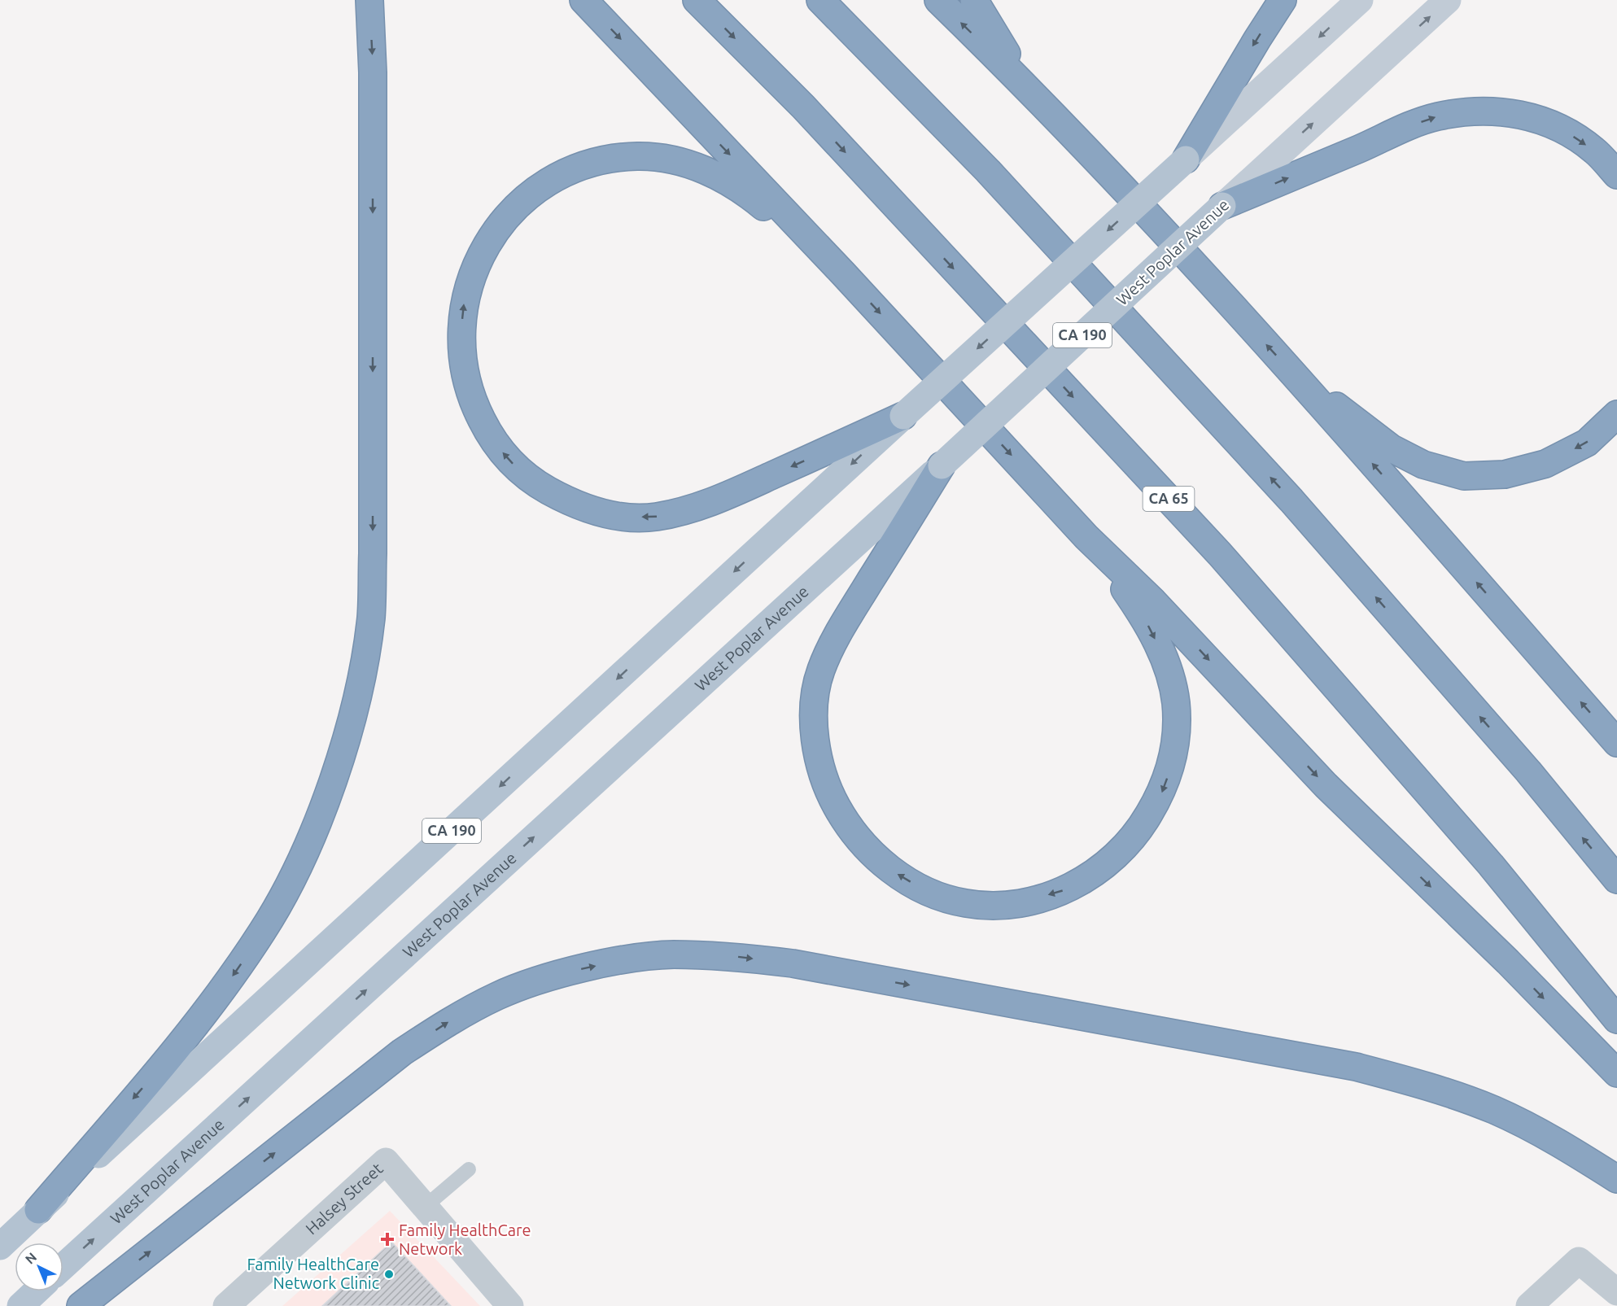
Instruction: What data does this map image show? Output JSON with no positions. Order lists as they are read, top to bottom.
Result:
{
  "streets": {
    "highway": ["CA 65"],
    "main road": ["West Poplar Avenue", "CA 190"],
    "street": ["Halsey Street"]
  },
  "places": {
    "health": ["Family HealthCare Network"],
    "other": ["Family HealthCare Network Clinic"]
  },
  "north": "top left"
}
